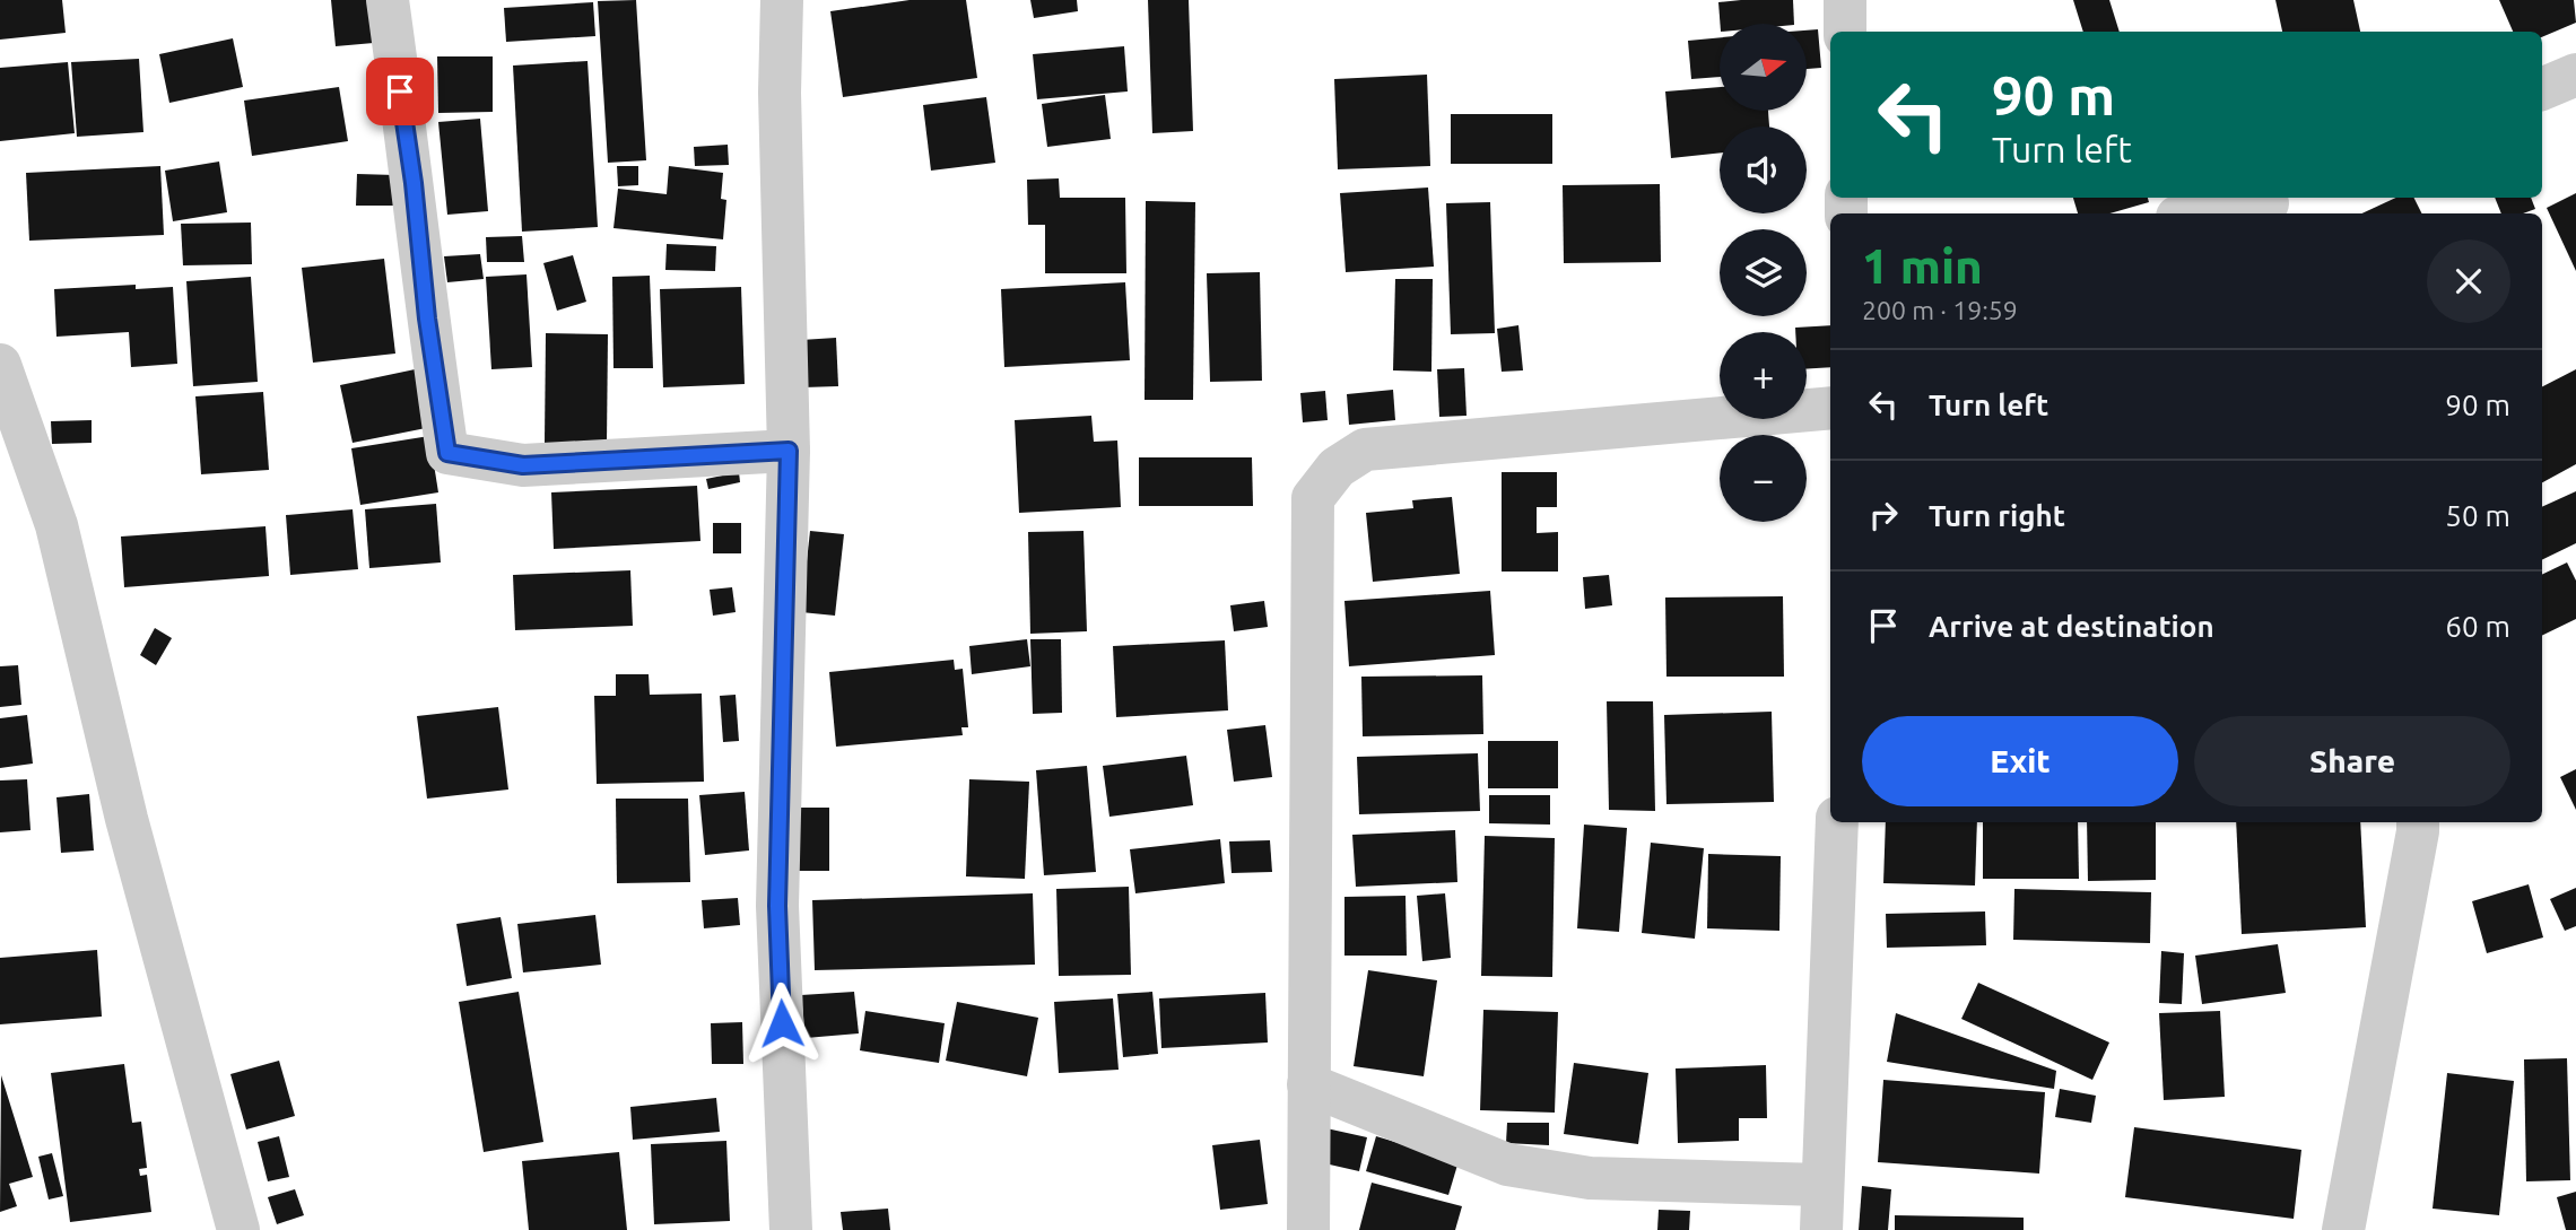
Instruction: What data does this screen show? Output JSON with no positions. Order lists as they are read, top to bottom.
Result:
{
  "north": "right",
  "page": {
    "map_buttons": ["+", "−"],
    "turn": ["90 m", "Turn left"],
    "heading": ["1 min", "200 m · 19:59"],
    "list": [
      {
        "name": "Turn left",
        "value": "90 m"
      },
      {
        "name": "Turn right",
        "value": "50 m"
      },
      {
        "name": "Arrive at destination",
        "value": "60 m"
      }
    ],
    "buttons": ["Exit", "Share"]
  }
}
